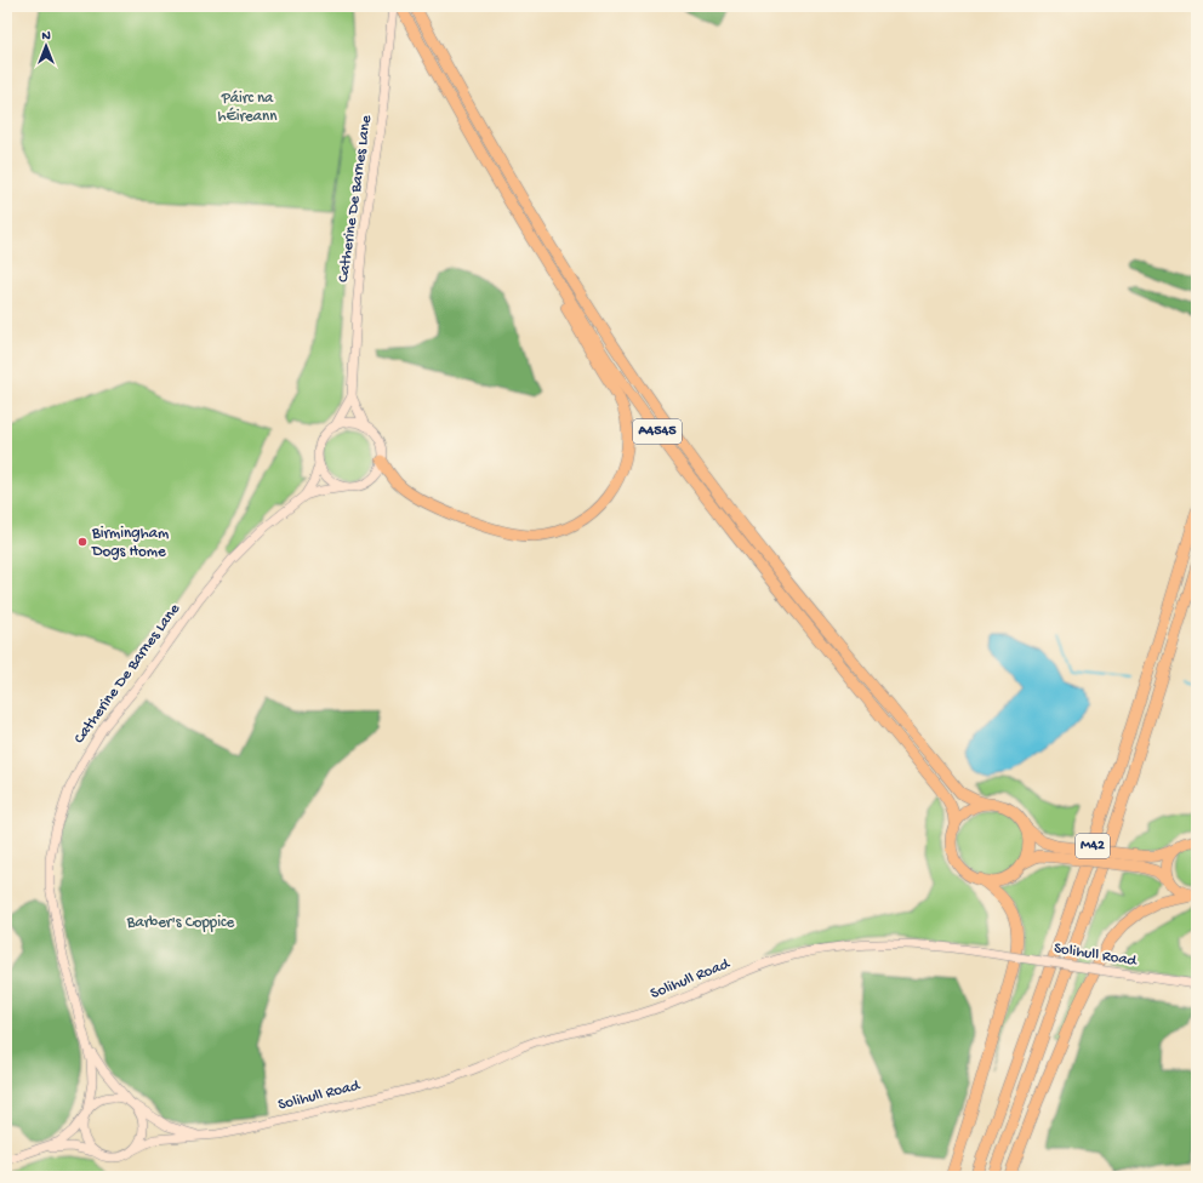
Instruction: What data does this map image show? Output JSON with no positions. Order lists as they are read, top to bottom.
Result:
{
  "streets": {
    "highway": ["A4545", "M42"],
    "main road": ["Catherine De Barnes Lane", "Solihull Road"]
  },
  "crossings": [
    ["Catherine De Barnes Lane", "Solihull Road"]
  ],
  "parks": ["Páirc na hÉireann", "Barber's Coppice"],
  "places": ["Birmingham Dogs Home"],
  "north": "top"
}
